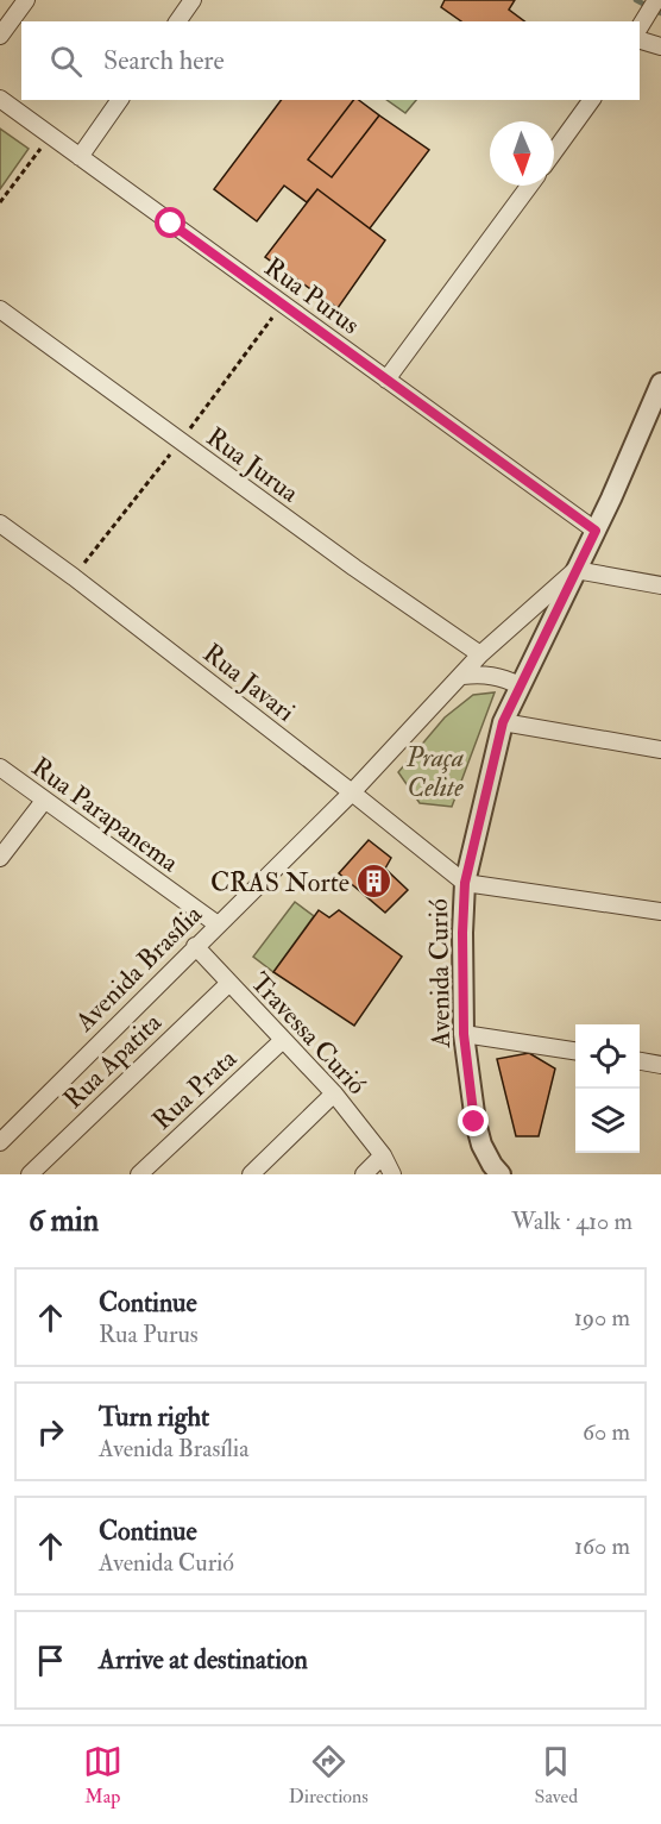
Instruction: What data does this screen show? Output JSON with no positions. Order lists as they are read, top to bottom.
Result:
{
  "streets": {
    "street": [
      "Rua Purus",
      "Rua Jurua",
      "Rua Javari",
      "Rua Parapanema",
      "Avenida Brasília",
      "Avenida Curió",
      "Travessa Curió",
      "Rua Apatita",
      "Rua Prata"
    ]
  },
  "crossings": [
    ["Rua Purus", "Avenida Brasília"],
    ["Rua Jurua", "Avenida Brasília"],
    ["Rua Javari", "Avenida Brasília"],
    ["Rua Javari", "Avenida Curió"],
    ["Rua Parapanema", "Avenida Brasília"],
    ["Avenida Brasília", "Avenida Curió"],
    ["Avenida Brasília", "Travessa Curió"],
    ["Travessa Curió", "Rua Apatita"],
    ["Travessa Curió", "Rua Prata"]
  ],
  "parks": ["Praça Celite"],
  "places": {
    "building": ["CRAS Norte"]
  },
  "north": "bottom",
  "page": {
    "search": "Search here",
    "heading": ["6 min", "Walk · 410 m"],
    "list": [
      ["Continue", "Rua Purus", "190 m"],
      ["Turn right", "Avenida Brasília", "60 m"],
      ["Continue", "Avenida Curió", "160 m"],
      "Arrive at destination"
    ],
    "nav": ["Map", "Directions", "Saved"]
  }
}
